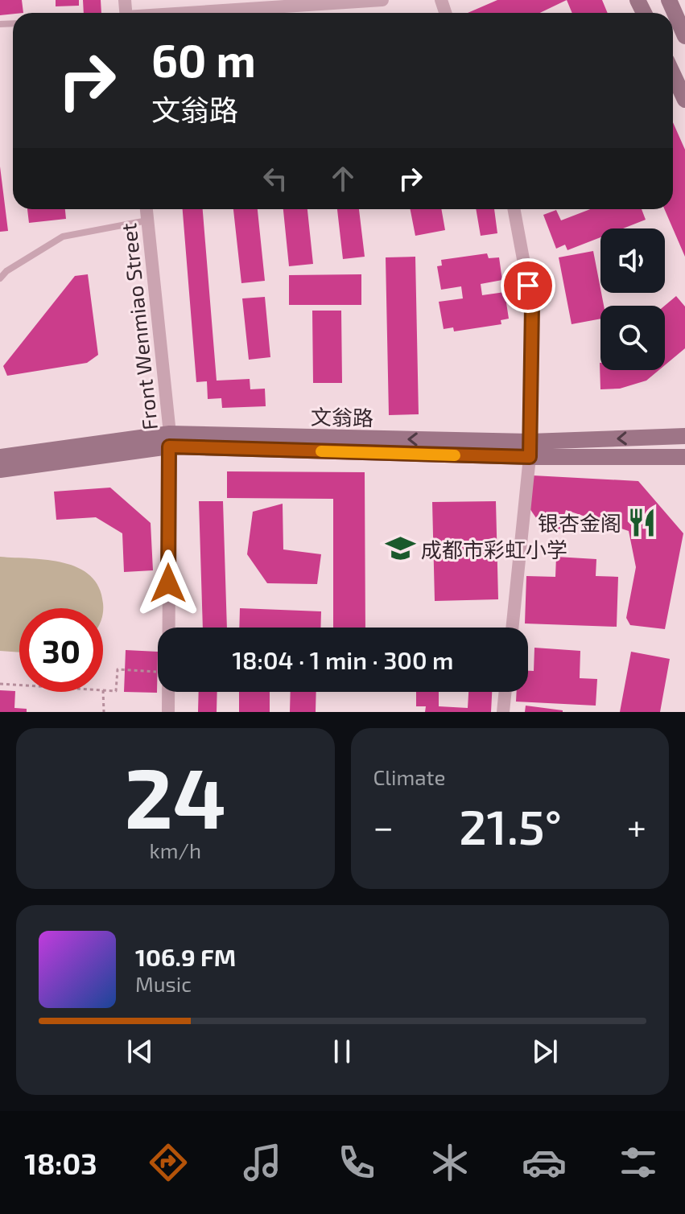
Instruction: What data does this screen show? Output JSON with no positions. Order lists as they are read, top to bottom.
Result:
{
  "streets": {
    "main road": ["文翁路"],
    "street": ["Front Wenmiao Street"]
  },
  "crossings": [
    ["Front Wenmiao Street", "文翁路"]
  ],
  "places": {
    "restaurant": ["银杏金阁"],
    "school or university": ["成都市彩虹小学"]
  },
  "page": {
    "turn": ["60 m", "文翁路"],
    "limit": "30",
    "trip": "18:04 · 1 min · 300 m",
    "tile": [
      ["24", "km/h"],
      "Climate"
    ],
    "heat": ["−", "21.5°", "+"],
    "song": ["106.9 FM", "Music"],
    "tabs": "18:03"
  }
}
